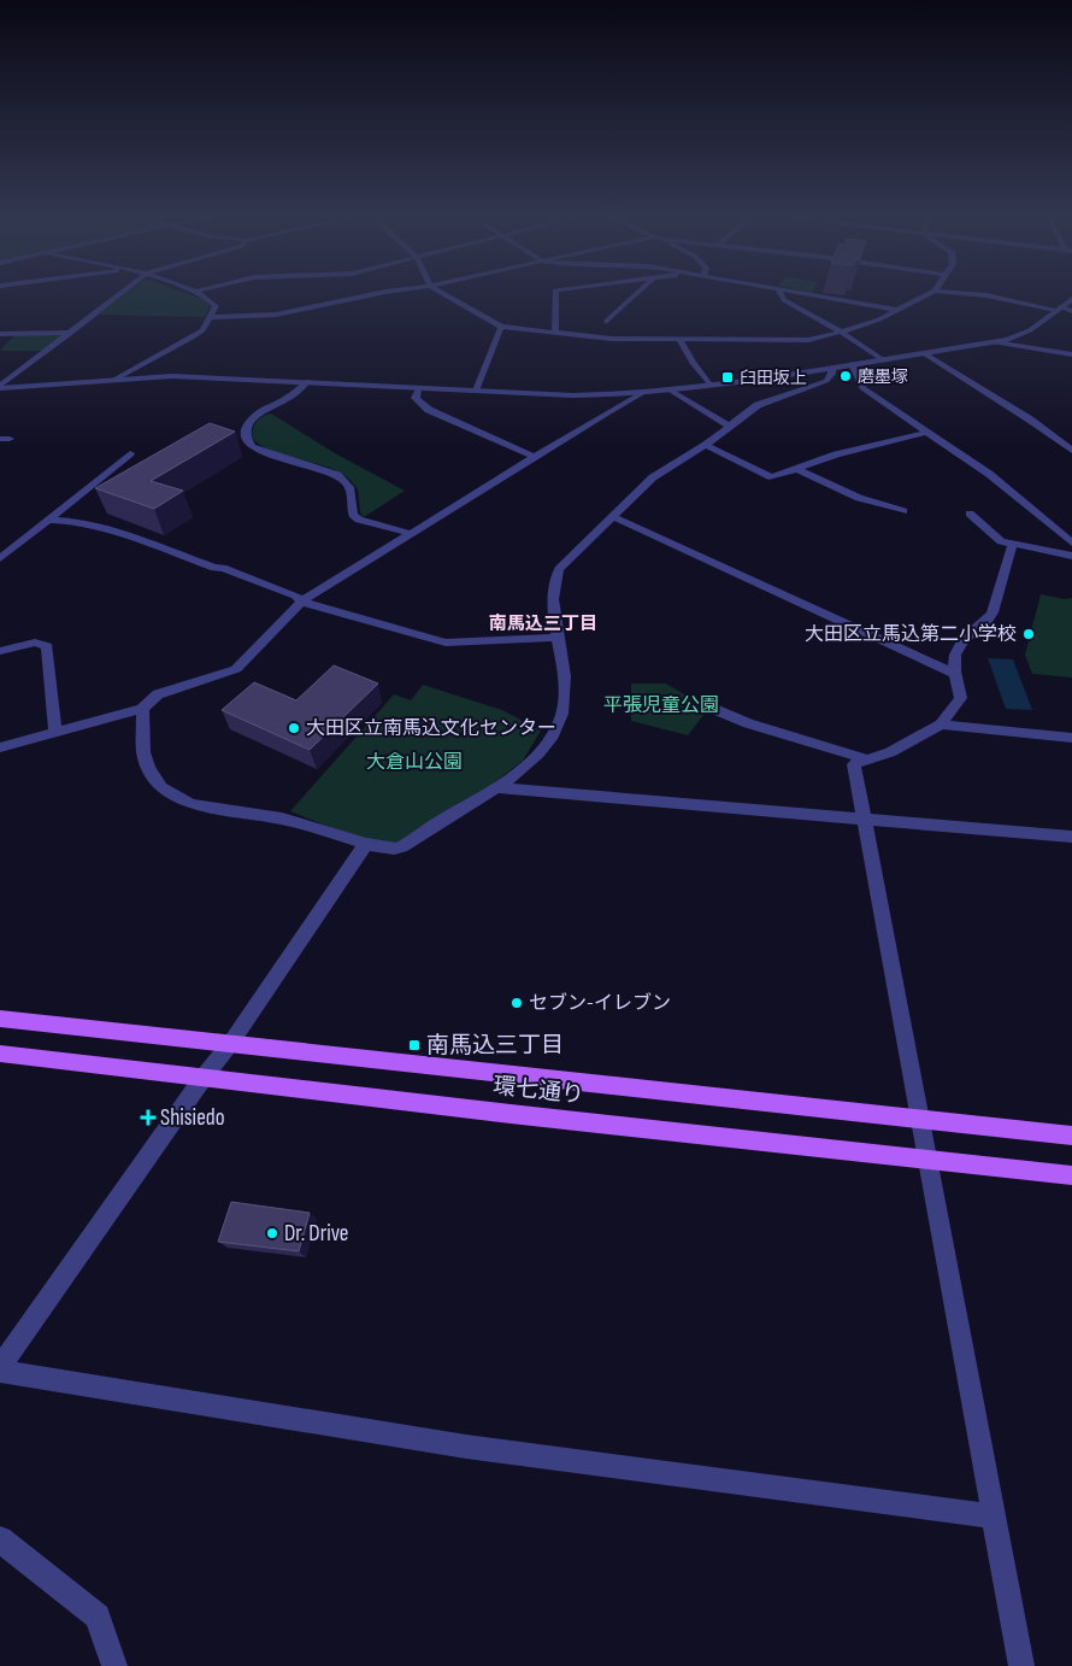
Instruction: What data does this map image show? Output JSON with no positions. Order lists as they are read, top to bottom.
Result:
{
  "streets": {
    "main road": ["環七通り"]
  },
  "districts": ["南馬込三丁目"],
  "parks": ["平張児童公園", "大倉山公園"],
  "places": {
    "other": [
      "磨墨塚",
      "大田区立馬込第二小学校",
      "大田区立南馬込文化センター",
      "セブン-イレブン",
      "Dr. Drive"
    ],
    "transit": ["臼田坂上", "南馬込三丁目"],
    "health": ["Shisiedo"]
  }
}
